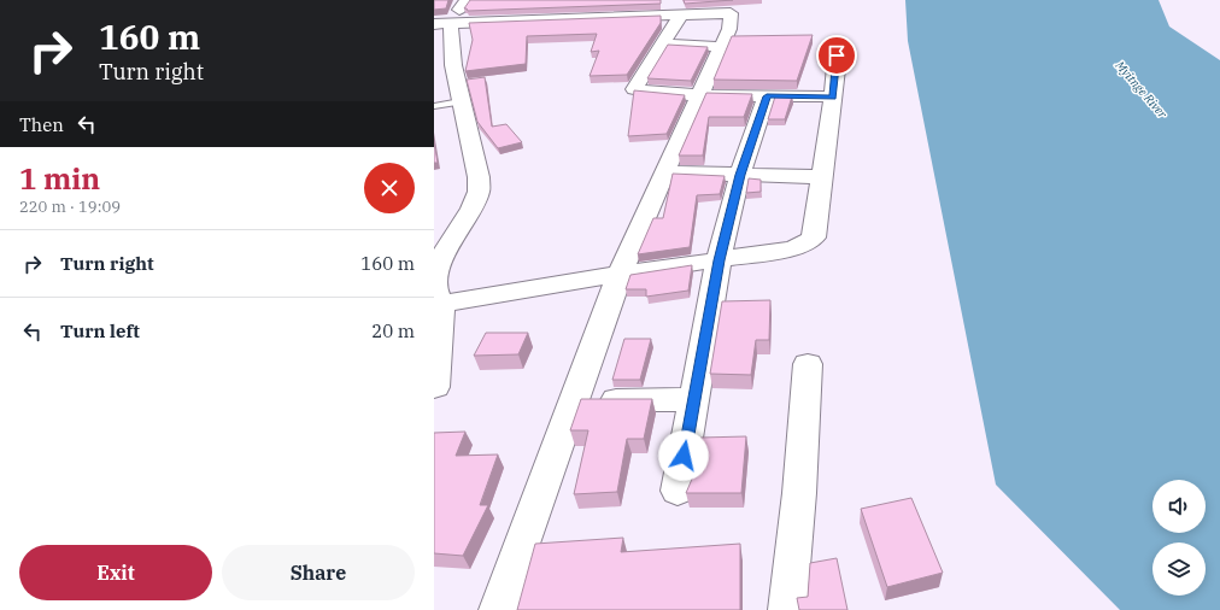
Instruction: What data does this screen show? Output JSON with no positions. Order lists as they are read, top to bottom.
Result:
{
  "water": ["Myitnge River"],
  "page": {
    "turn": ["160 m", "Turn right"],
    "then": "Then",
    "heading": ["1 min", "220 m · 19:09"],
    "list": [
      {
        "name": "Turn right",
        "value": "160 m"
      },
      {
        "name": "Turn left",
        "value": "20 m"
      }
    ],
    "buttons": ["Exit", "Share"]
  }
}
